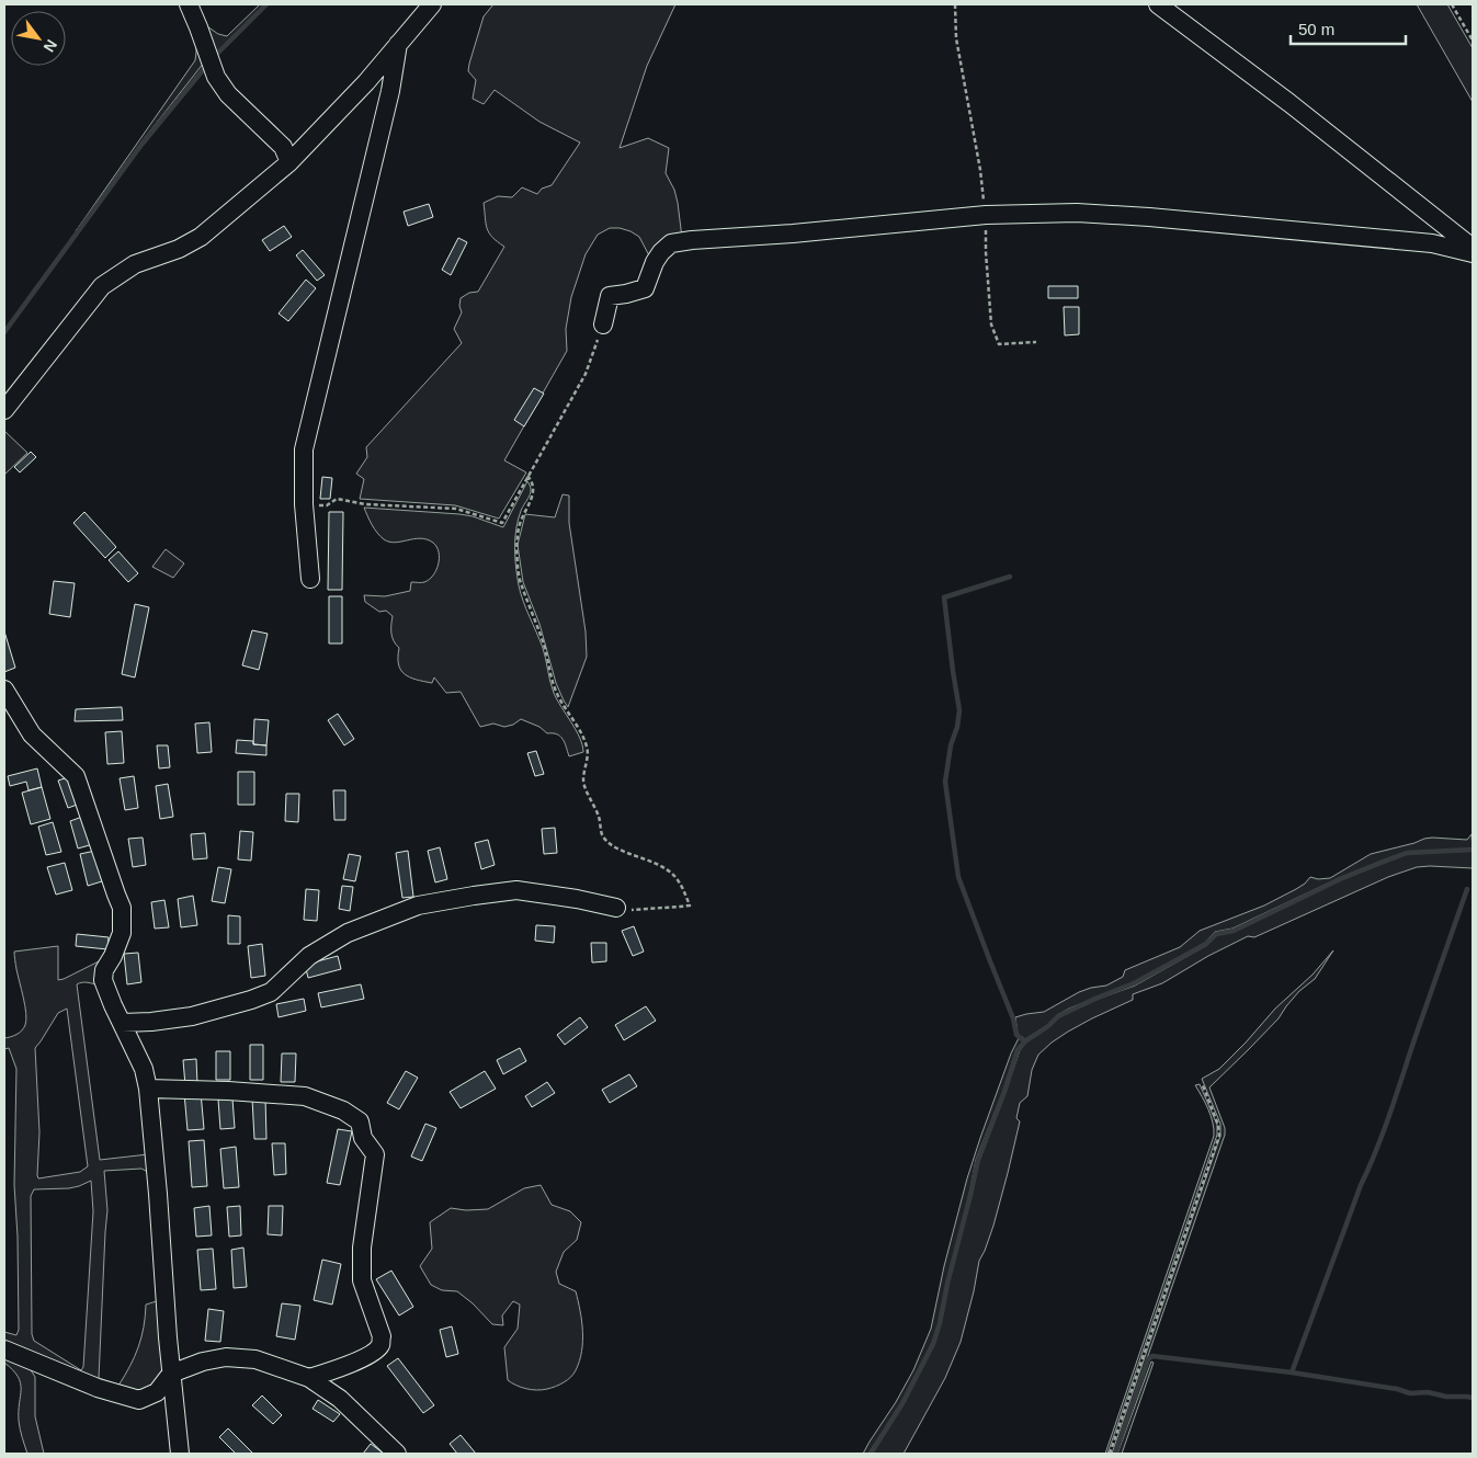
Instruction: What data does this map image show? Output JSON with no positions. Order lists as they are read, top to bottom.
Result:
{
  "scale_bar": "50 m",
  "north": "bottom right"
}
